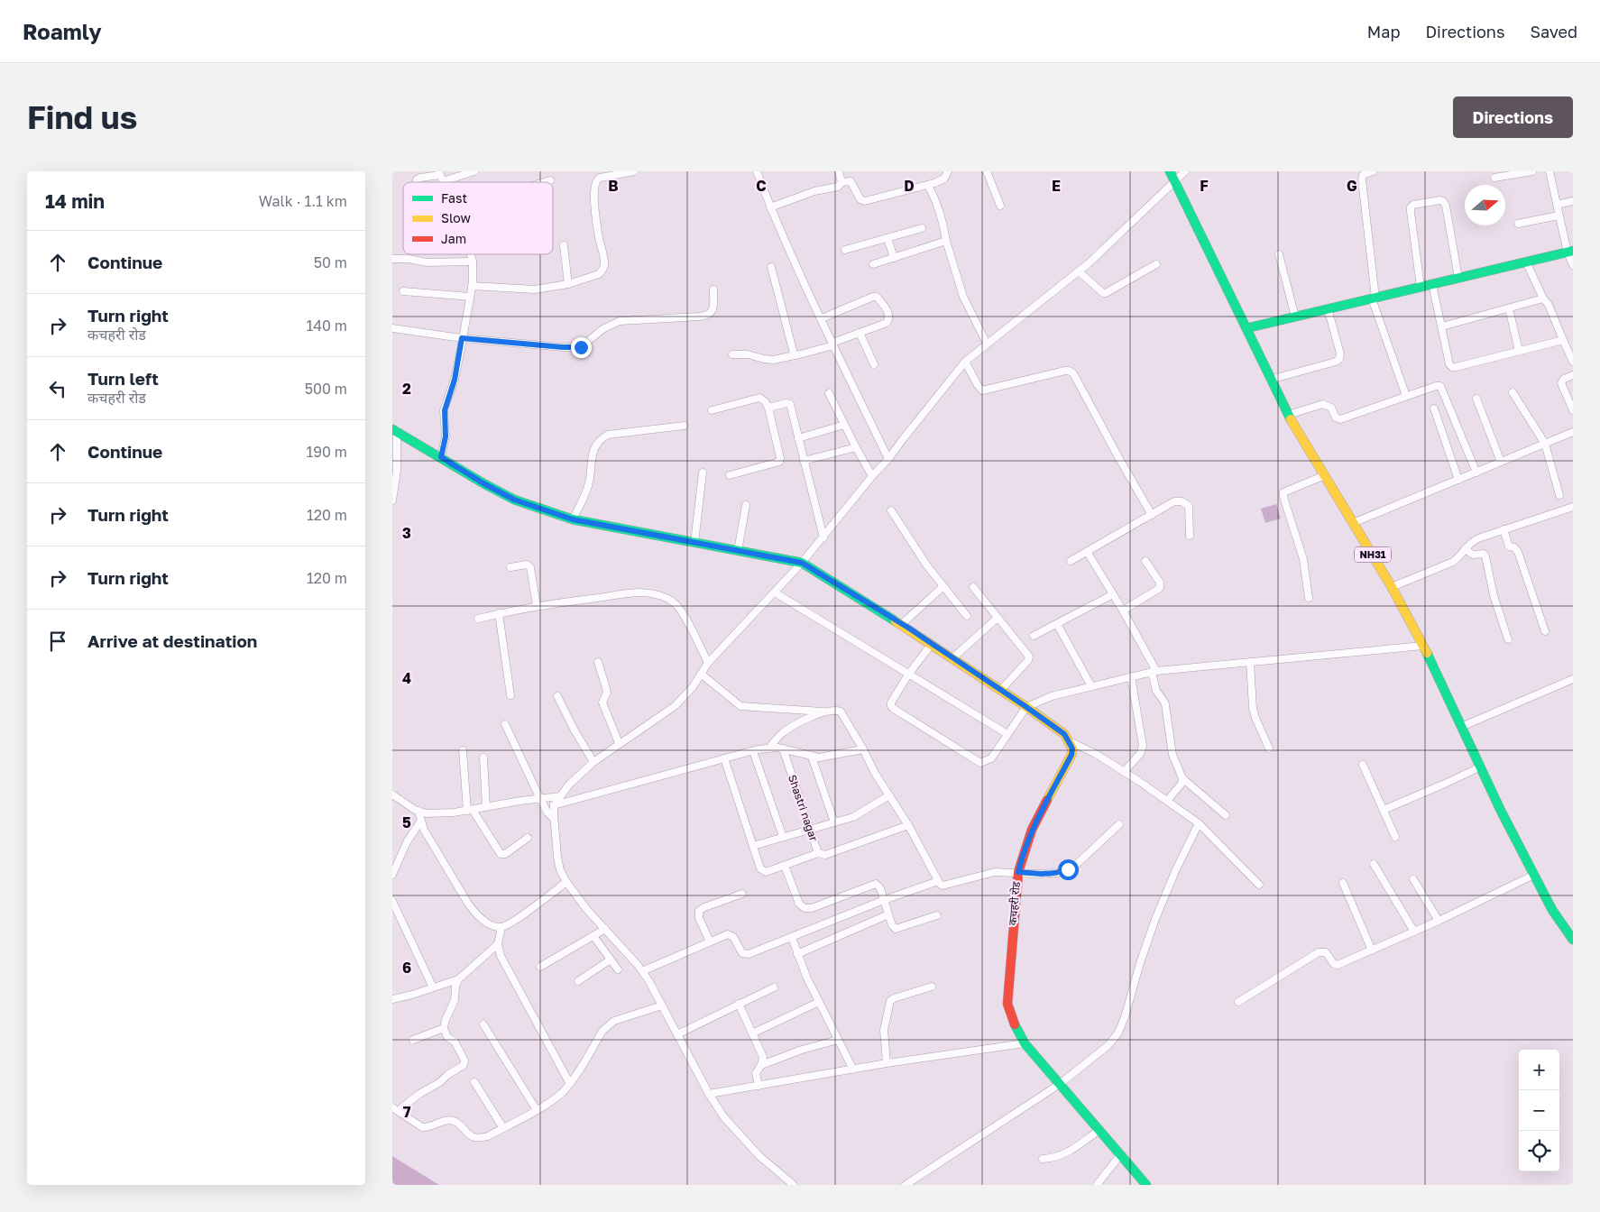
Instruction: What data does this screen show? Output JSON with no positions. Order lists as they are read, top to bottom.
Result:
{
  "streets": {
    "main road": ["NH31", "कचहरी रोड"],
    "street": ["Shastri nagar"]
  },
  "legend": ["Fast", "Slow", "Jam"],
  "north": "right",
  "page": {
    "header": "Roamly",
    "nav": ["Map", "Directions", "Saved"],
    "buttons": "Directions",
    "title": "Find us",
    "heading": ["14 min", "Walk · 1.1 km"],
    "list": [
      ["Continue", "50 m"],
      ["Turn right", "कचहरी रोड", "140 m"],
      ["Turn left", "कचहरी रोड", "500 m"],
      ["Continue", "190 m"],
      ["Turn right", "120 m"],
      ["Turn right", "120 m"],
      "Arrive at destination"
    ],
    "map_buttons": ["+", "−"]
  },
  "grid": {
    "columns": [
      "B",
      "C",
      "D",
      "E",
      "F",
      "G"
    ],
    "rows": [
      "2",
      "3",
      "4",
      "5",
      "6",
      "7"
    ]
  }
}
